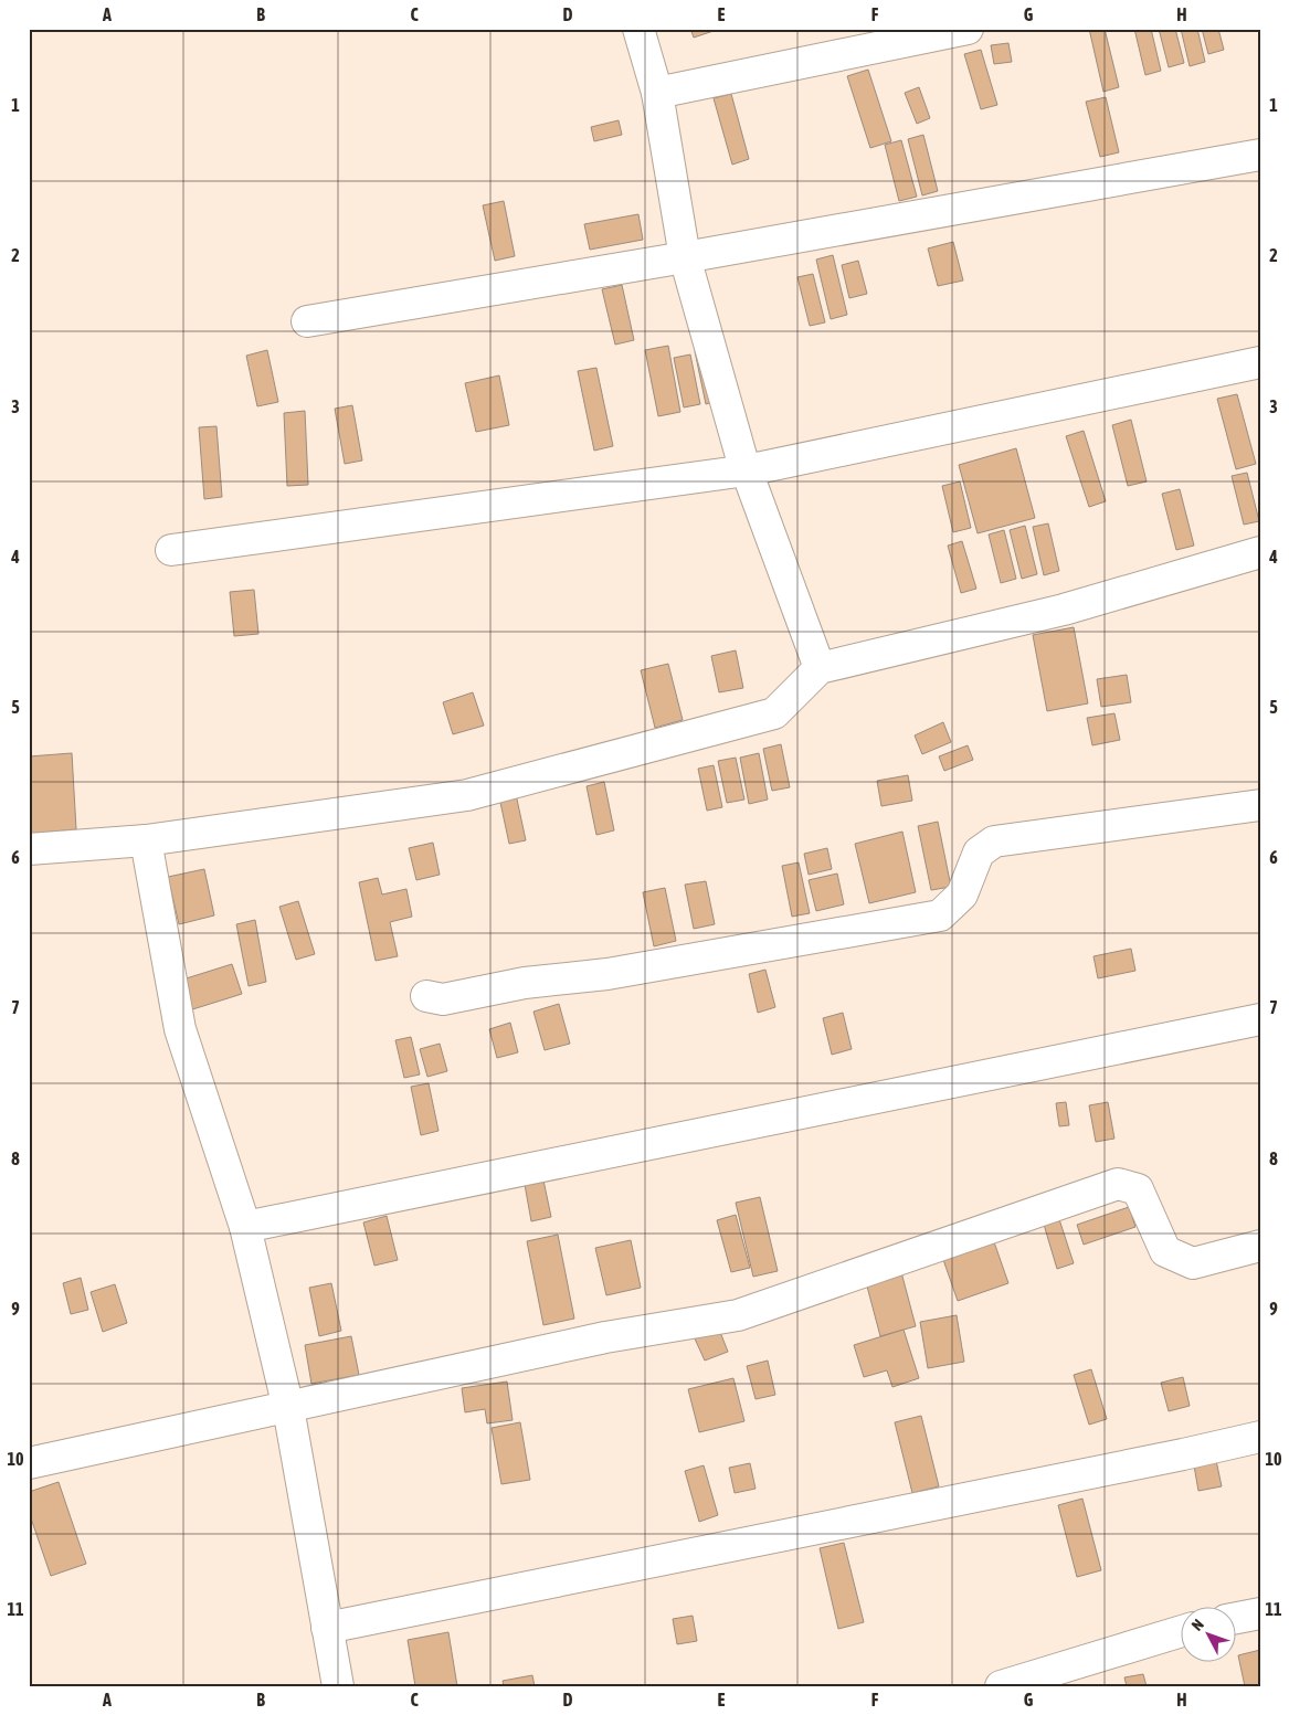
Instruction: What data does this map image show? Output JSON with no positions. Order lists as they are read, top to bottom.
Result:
{
  "north": "top left",
  "grid": {
    "columns": [
      "A",
      "B",
      "C",
      "D",
      "E",
      "F",
      "G",
      "H"
    ],
    "rows": [
      "1",
      "2",
      "3",
      "4",
      "5",
      "6",
      "7",
      "8",
      "9",
      "10",
      "11"
    ]
  }
}
